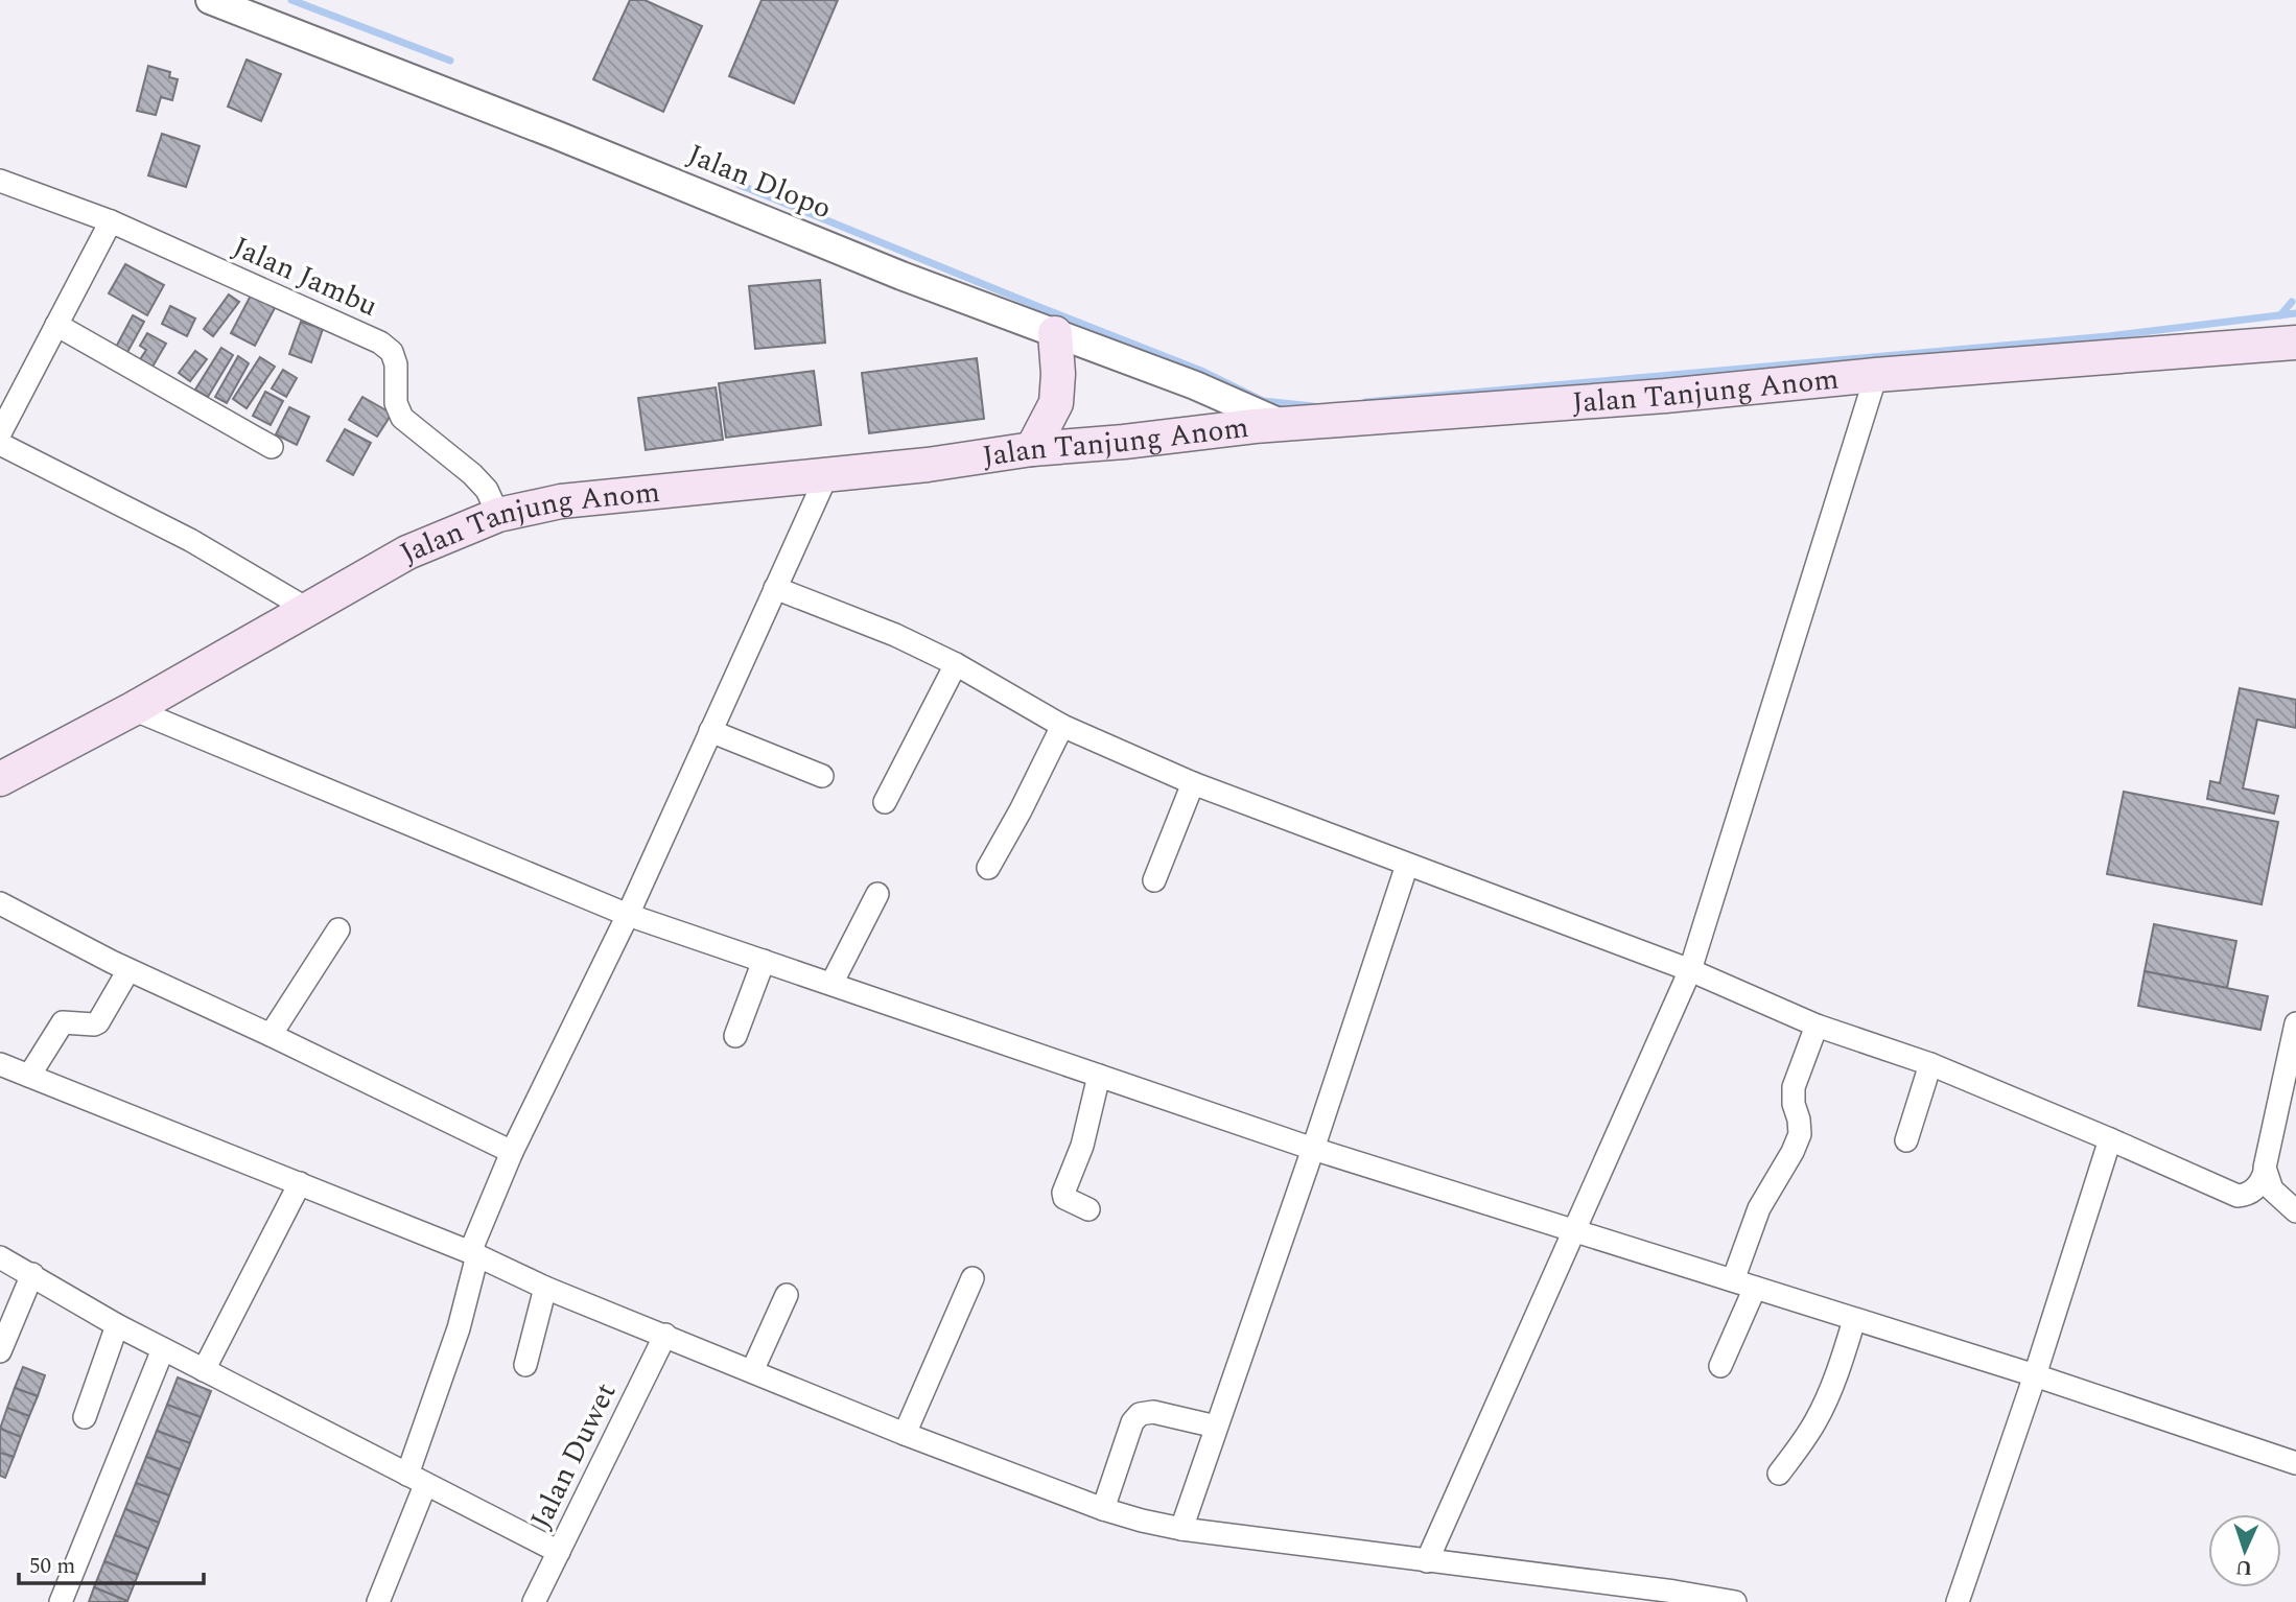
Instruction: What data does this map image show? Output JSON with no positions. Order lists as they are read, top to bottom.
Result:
{
  "streets": {
    "main road": ["Jalan Tanjung Anom"],
    "street": ["Jalan Dlopo", "Jalan Jambu", "Jalan Duwet"]
  },
  "crossings": [
    ["Jalan Dlopo", "Jalan Tanjung Anom"],
    ["Jalan Jambu", "Jalan Tanjung Anom"]
  ],
  "scale_bar": "50 m",
  "north": "bottom"
}
